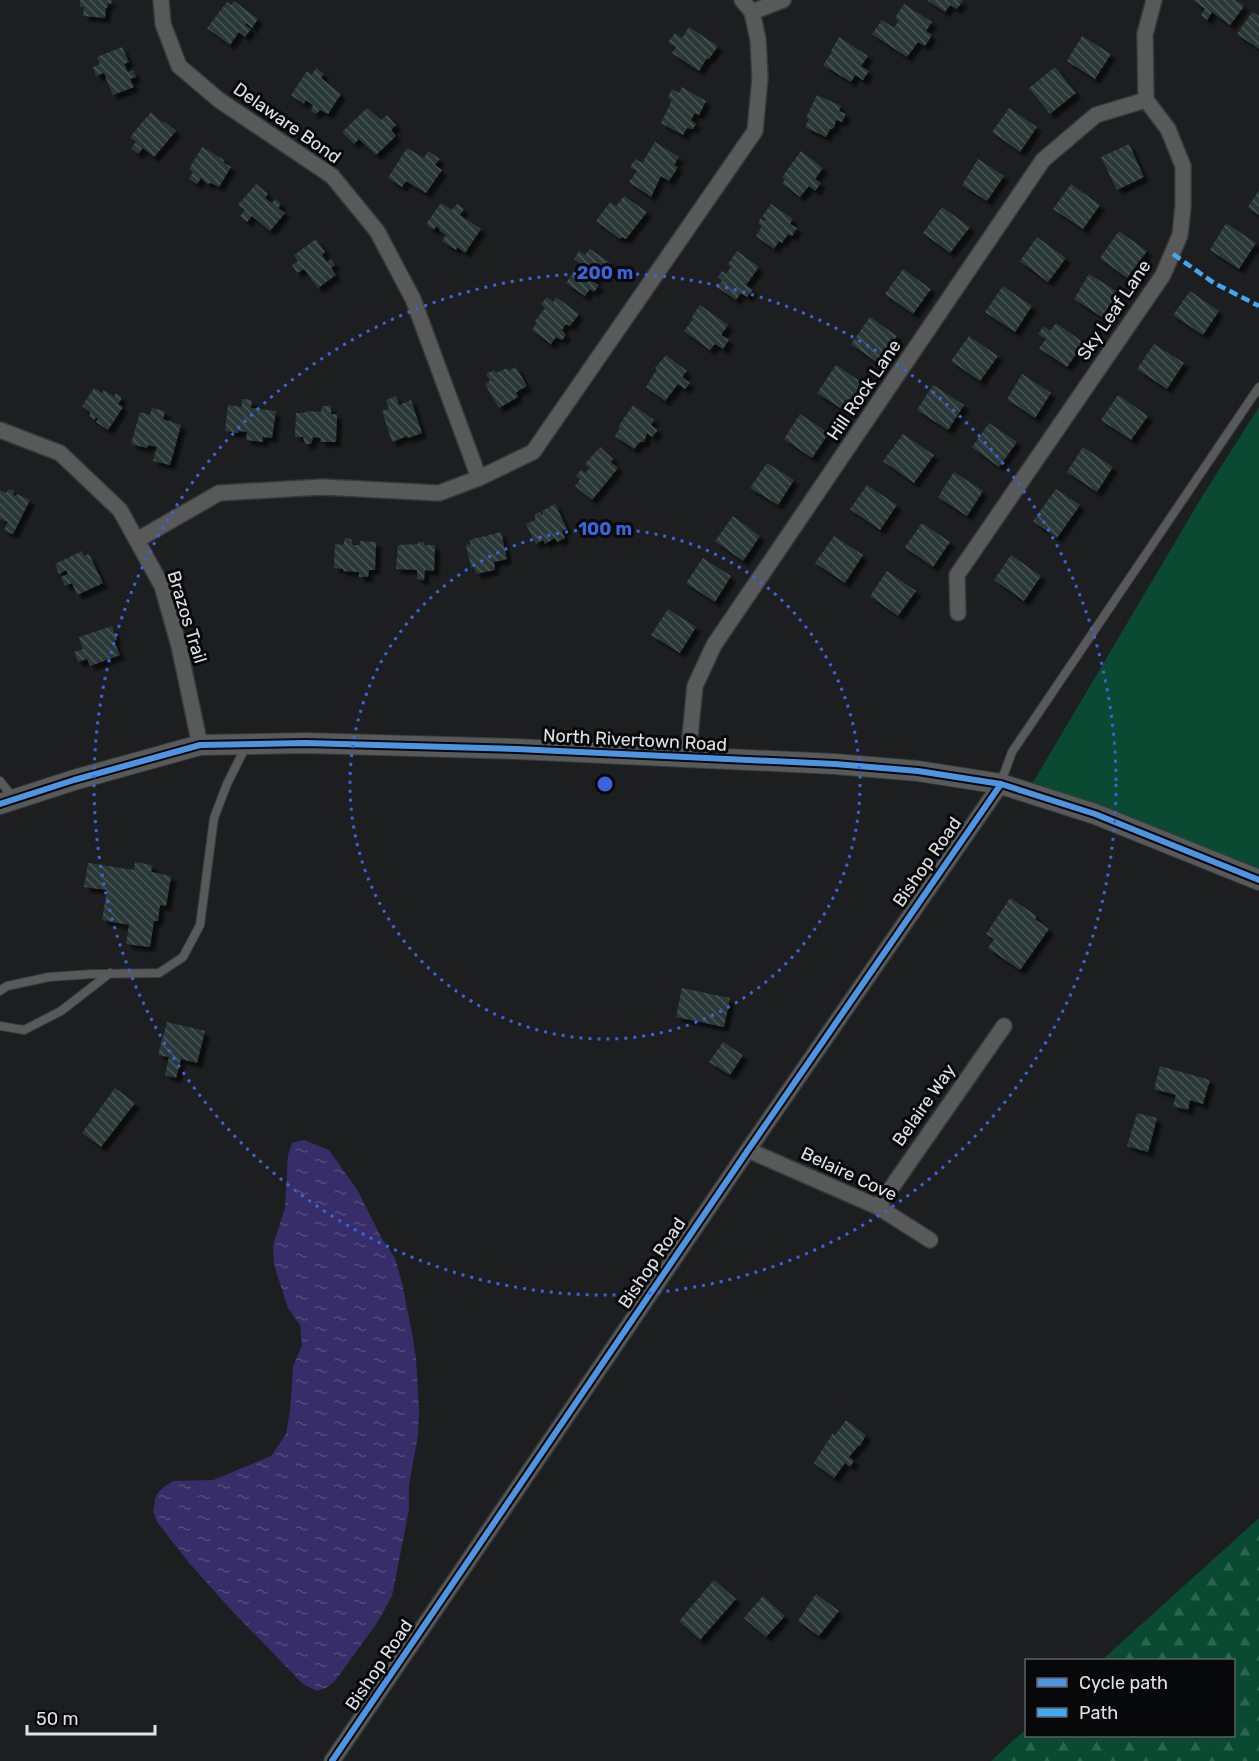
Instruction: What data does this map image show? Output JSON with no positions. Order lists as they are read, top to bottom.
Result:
{
  "streets": {
    "street": [
      "Delaware Bond",
      "Sky Leaf Lane",
      "Hill Rock Lane",
      "Brazos Trail",
      "North Rivertown Road",
      "Bishop Road",
      "Belaire Way",
      "Belaire Cove"
    ]
  },
  "crossings": [
    ["Sky Leaf Lane", "Hill Rock Lane"],
    ["Hill Rock Lane", "North Rivertown Road"],
    ["Brazos Trail", "North Rivertown Road"],
    ["North Rivertown Road", "Bishop Road"],
    ["Bishop Road", "Belaire Cove"],
    ["Belaire Way", "Belaire Cove"]
  ],
  "legend": ["Cycle path", "Path"],
  "scale_bar": "50 m",
  "rings": ["200 m", "100 m"]
}
